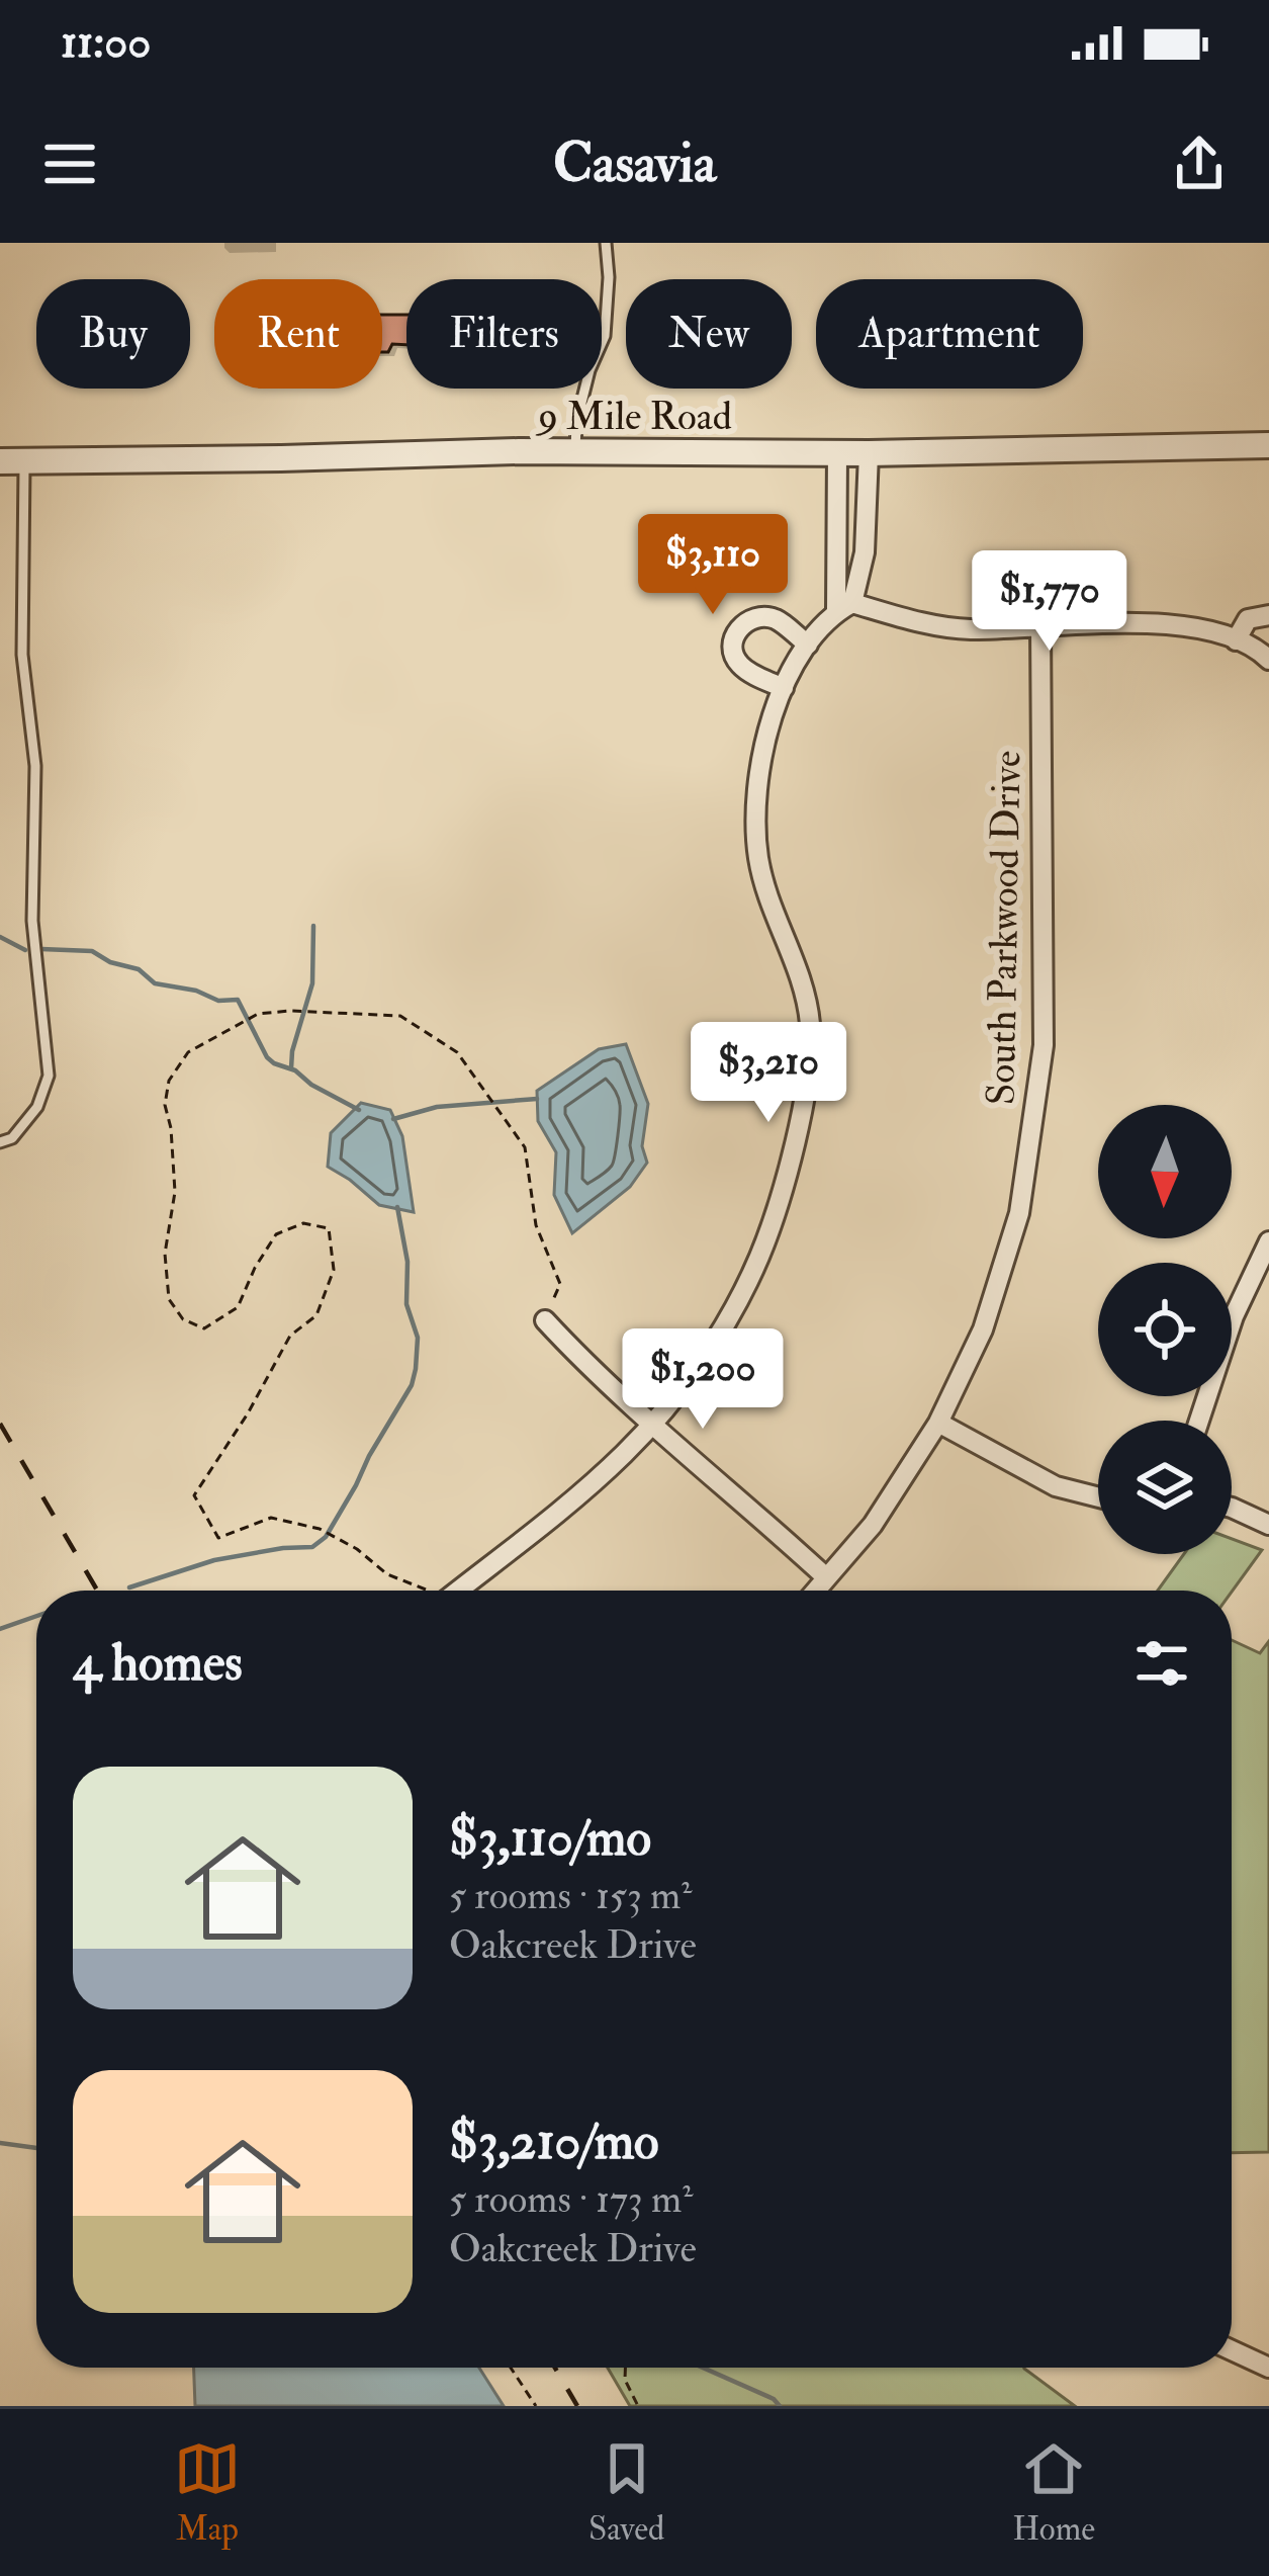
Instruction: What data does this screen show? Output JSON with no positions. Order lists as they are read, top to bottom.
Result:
{
  "streets": {
    "street": ["9 Mile Road", "South Parkwood Drive"]
  },
  "north": "bottom",
  "page": {
    "status": "11:00",
    "header": "Casavia",
    "chip": [
      "Buy",
      "Rent",
      "Filters",
      "New",
      "Apartment"
    ],
    "price": [
      "$3,110",
      "$1,770",
      "$3,210",
      "$1,200"
    ],
    "heading": "4 homes",
    "list": [
      {
        "name": "$3,110/mo",
        "note": "5 rooms · 153 m² · Oakcreek Drive"
      },
      {
        "name": "$3,210/mo",
        "note": "5 rooms · 173 m² · Oakcreek Drive"
      }
    ],
    "tabs": ["Map", "Saved", "Home"]
  }
}
